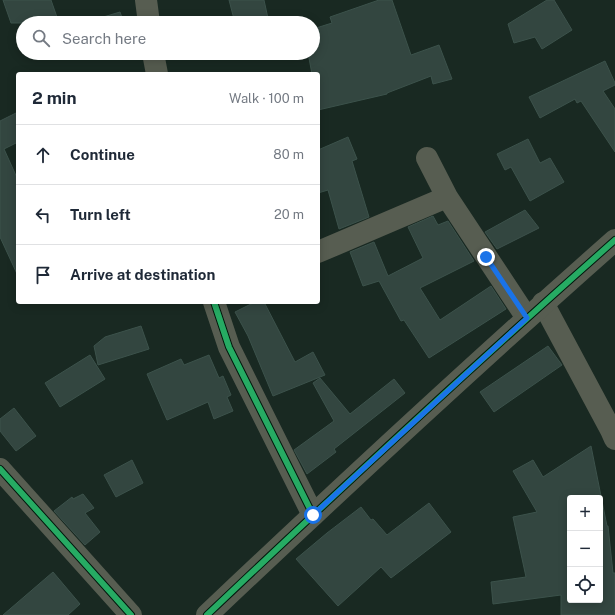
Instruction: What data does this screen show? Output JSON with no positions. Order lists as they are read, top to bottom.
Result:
{
  "page": {
    "search": "Search here",
    "heading": ["2 min", "Walk · 100 m"],
    "list": [
      ["Continue", "80 m"],
      ["Turn left", "20 m"],
      "Arrive at destination"
    ],
    "map_buttons": ["+", "−"]
  }
}
